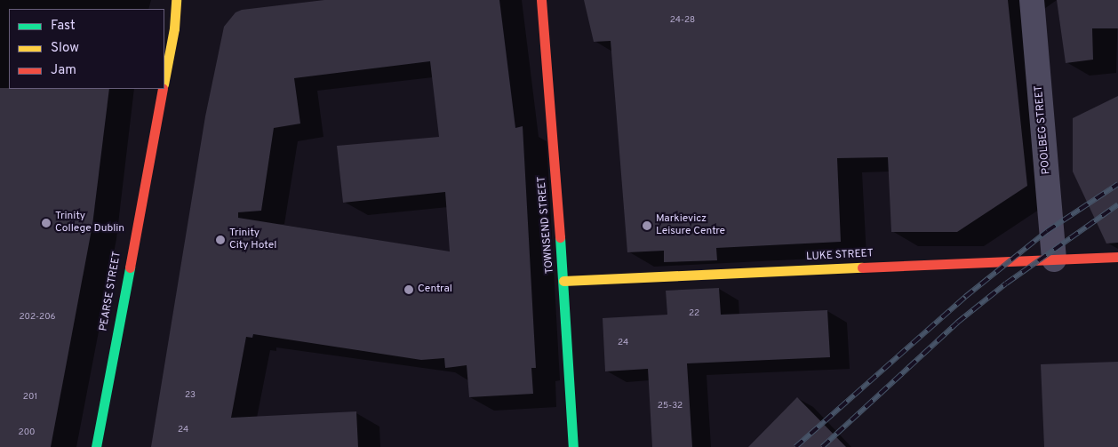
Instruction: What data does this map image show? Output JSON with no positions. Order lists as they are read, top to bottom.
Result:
{
  "streets": {
    "street": [
      "POOLBEG STREET",
      "TOWNSEND STREET",
      "LUKE STREET",
      "PEARSE STREET"
    ]
  },
  "crossings": [
    ["POOLBEG STREET", "LUKE STREET"],
    ["TOWNSEND STREET", "LUKE STREET"]
  ],
  "places": [
    "Trinity College Dublin",
    "Markievicz Leisure Centre",
    "Trinity City Hotel",
    "Central"
  ],
  "house_numbers": [
    "24-28",
    "22",
    "202-206",
    "24",
    "23",
    "201",
    "25-32",
    "24",
    "200"
  ],
  "legend": ["Fast", "Slow", "Jam"]
}
